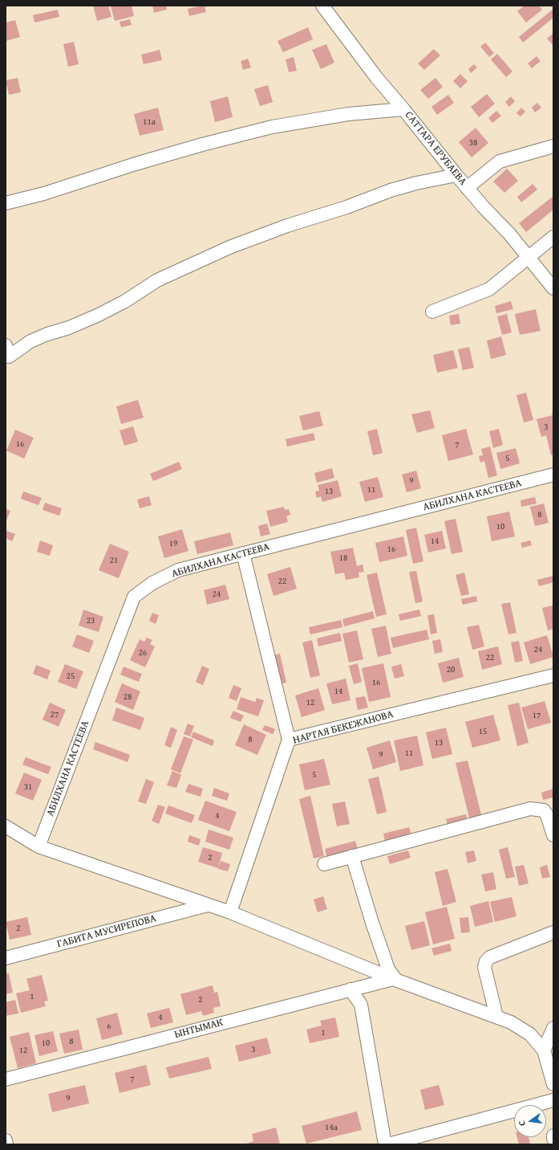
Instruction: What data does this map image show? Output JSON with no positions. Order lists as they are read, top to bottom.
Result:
{
  "streets": {
    "street": [
      "САТТАРА ЕРУБАЕВА",
      "АБИЛХАНА КАСТЕЕВА",
      "НАРТАЯ БЕКЕЖАНОВА",
      "ГАБИТА МУСИРЕПОВА",
      "ЫНТЫМАК"
    ]
  },
  "house_numbers": [
    "11а",
    "38",
    "3",
    "16",
    "7",
    "5",
    "9",
    "11",
    "13",
    "8",
    "10",
    "14",
    "19",
    "16",
    "18",
    "21",
    "22",
    "24",
    "23",
    "24",
    "26",
    "22",
    "20",
    "25",
    "16",
    "14",
    "28",
    "12",
    "27",
    "17",
    "15",
    "8",
    "13",
    "11",
    "9",
    "5",
    "31",
    "4",
    "2",
    "2",
    "1",
    "2",
    "4",
    "6",
    "1",
    "8",
    "10",
    "3",
    "12",
    "7",
    "9",
    "14а"
  ],
  "north": "left"
}
